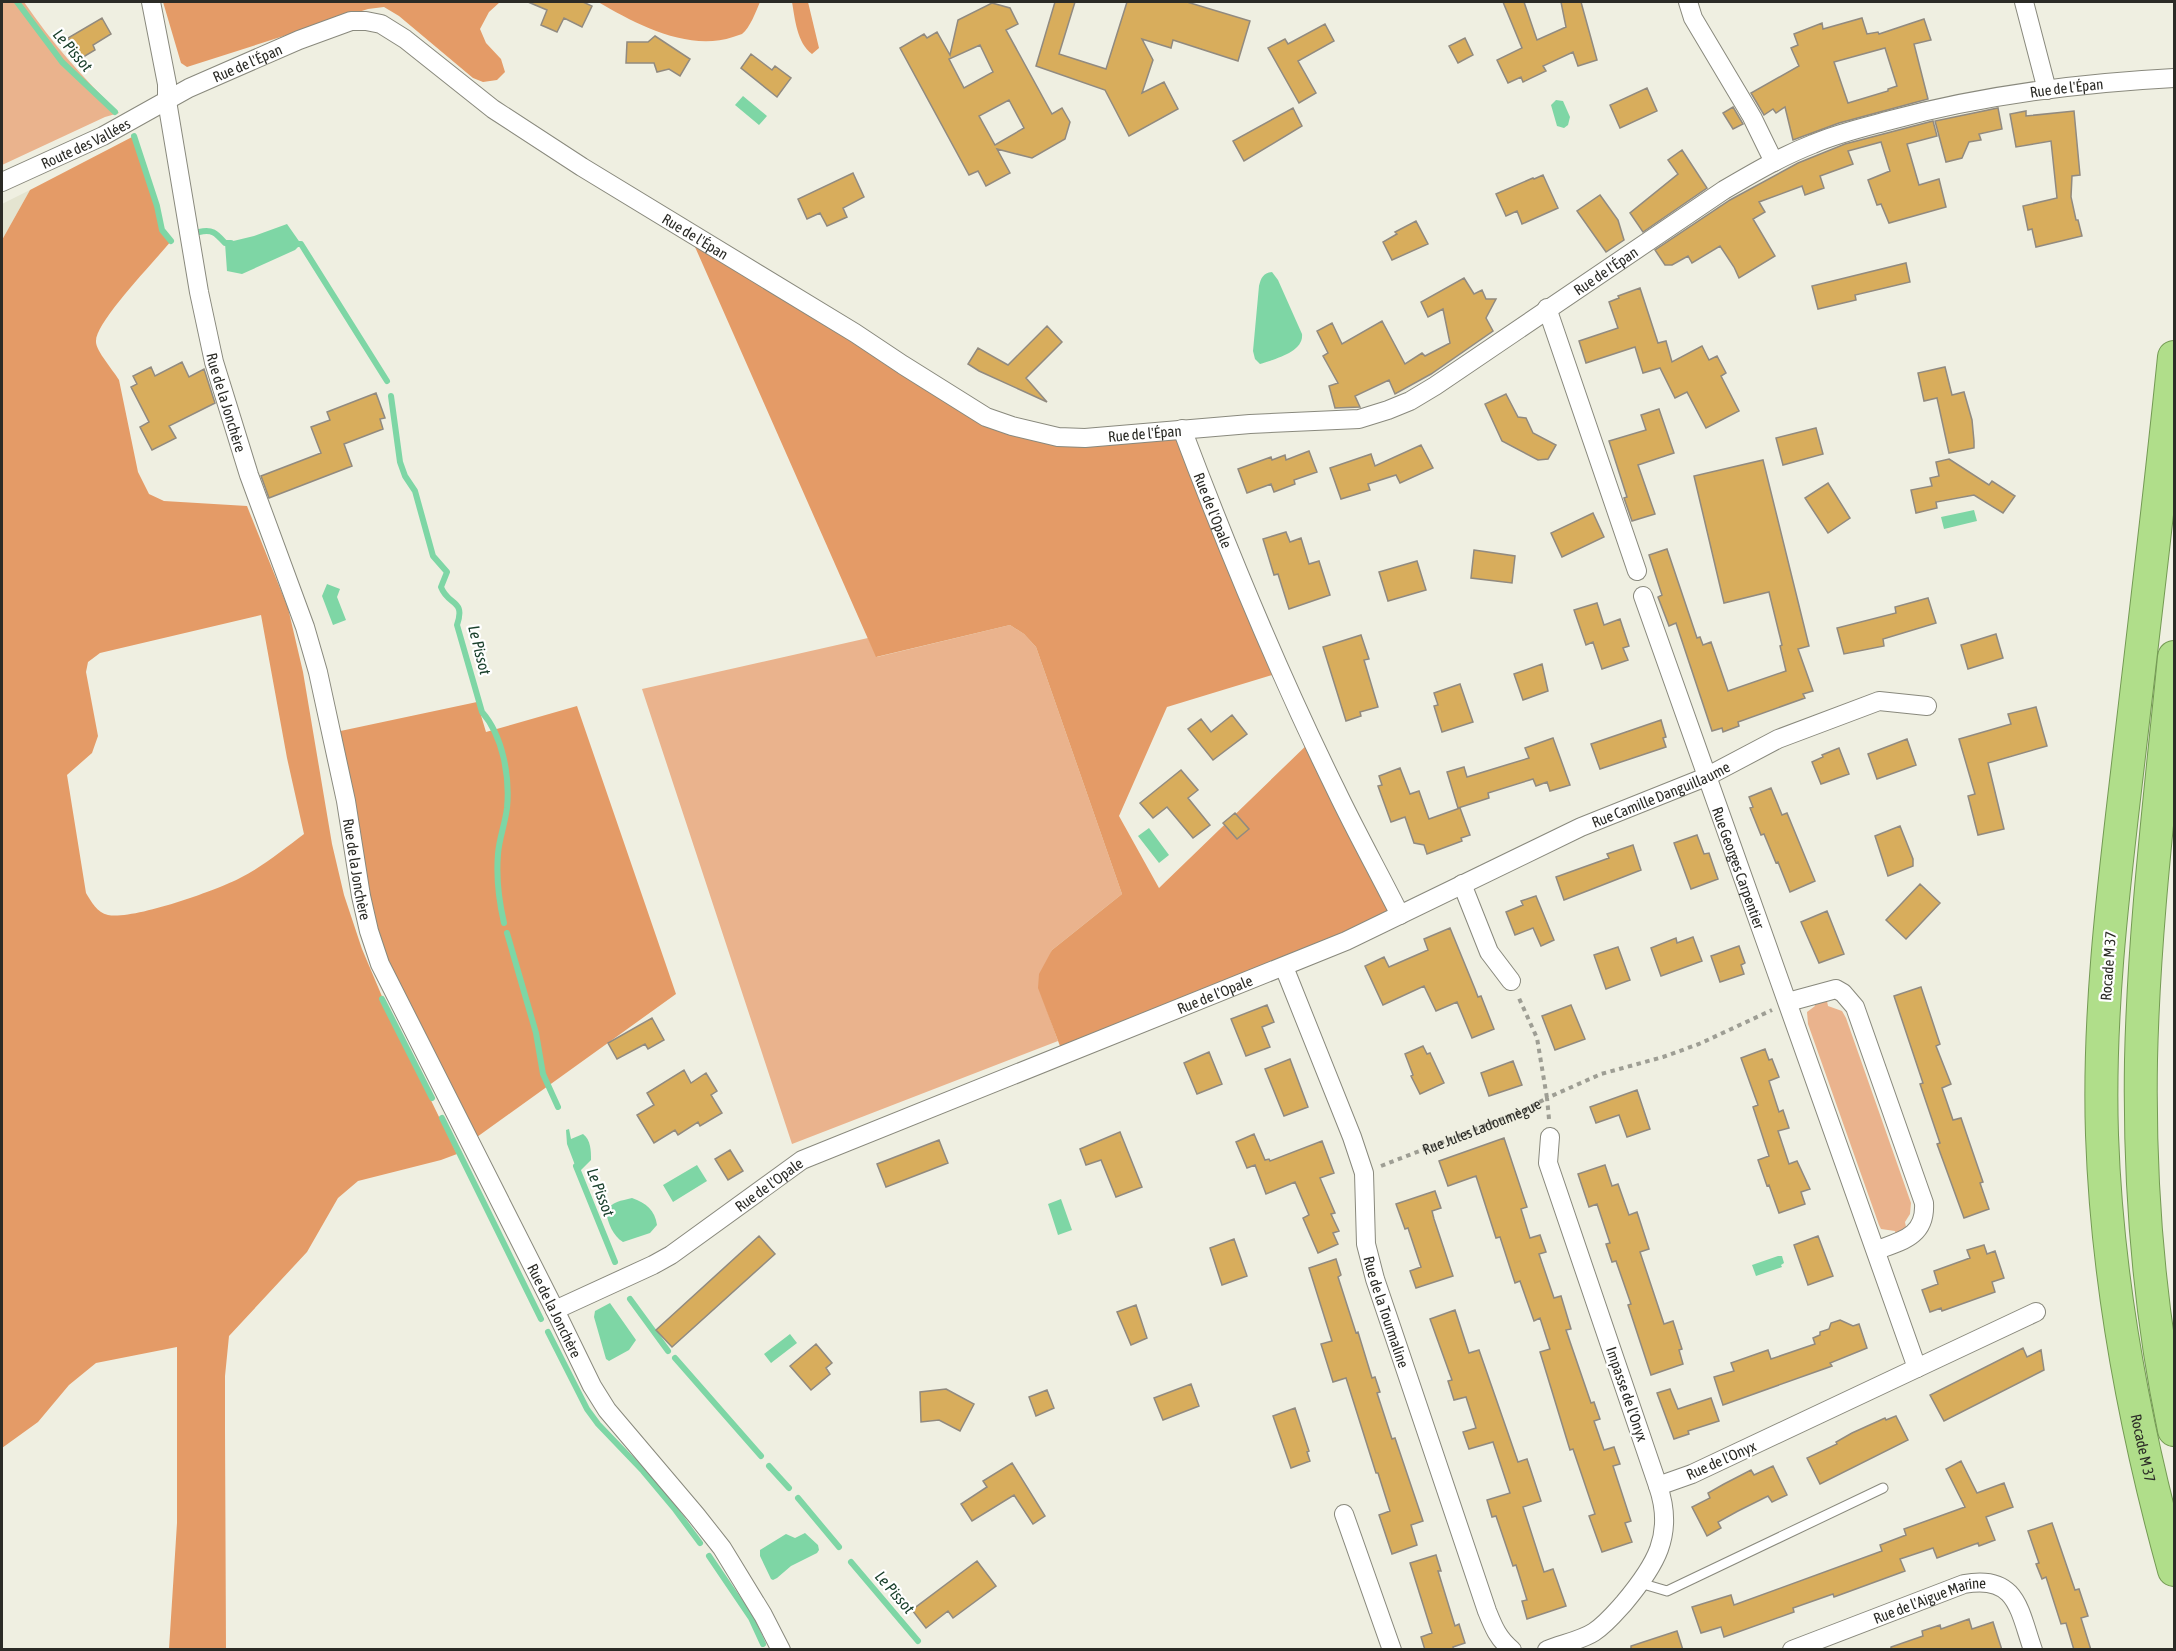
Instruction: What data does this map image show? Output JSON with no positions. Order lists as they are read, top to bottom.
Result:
{
  "streets": {
    "highway": ["Rocade M 37"],
    "street": [
      "Rue de l'Épan",
      "Route des Vallées",
      "Rue de la Jonchère",
      "Rue de l'Opale",
      "Rue Camille Danguillaume",
      "Rue Georges Carpentier",
      "Rue de la Tourmaline",
      "Impasse de l'Onyx",
      "Rue de l'Onyx",
      "Rue de l'Aigue Marine"
    ],
    "path": ["Rue Jules Ladoumègue"]
  },
  "crossings": [
    ["Rue de l'Épan", "Route des Vallées"],
    ["Rue de l'Épan", "Rue de la Jonchère"],
    ["Rue de l'Épan", "Rue de l'Opale"],
    ["Route des Vallées", "Rue de la Jonchère"],
    ["Rue de la Jonchère", "Rue de l'Opale"],
    ["Rue de l'Opale", "Rue Camille Danguillaume"],
    ["Rue de l'Opale", "Rue de la Tourmaline"],
    ["Rue Camille Danguillaume", "Rue Georges Carpentier"],
    ["Rue Georges Carpentier", "Rue de l'Onyx"],
    ["Rue Jules Ladoumègue", "Rue de la Tourmaline"],
    ["Impasse de l'Onyx", "Rue de l'Onyx"]
  ],
  "water": ["Le Pissot"]
}
